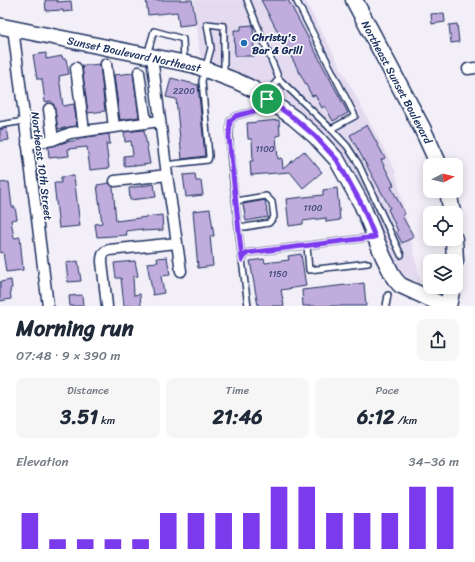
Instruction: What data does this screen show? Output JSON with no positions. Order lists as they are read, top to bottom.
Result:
{
  "streets": {
    "main road": ["Sunset Boulevard Northeast", "Northeast Sunset Boulevard"],
    "street": ["Northeast 10th Street"]
  },
  "crossings": [
    ["Sunset Boulevard Northeast", "Northeast 10th Street"]
  ],
  "places": ["Christy's Bar & Grill"],
  "house_numbers": [
    "2200",
    "1100",
    "1100",
    "1150"
  ],
  "north": "right",
  "page": {
    "heading": ["Morning run", "07:48 · 9 × 390 m"],
    "stats": [
      ["Distance", "3.51 km"],
      ["Time", "21:46"],
      ["Pace", "6:12 /km"]
    ],
    "chart": ["Elevation", "34–36 m"]
  }
}
